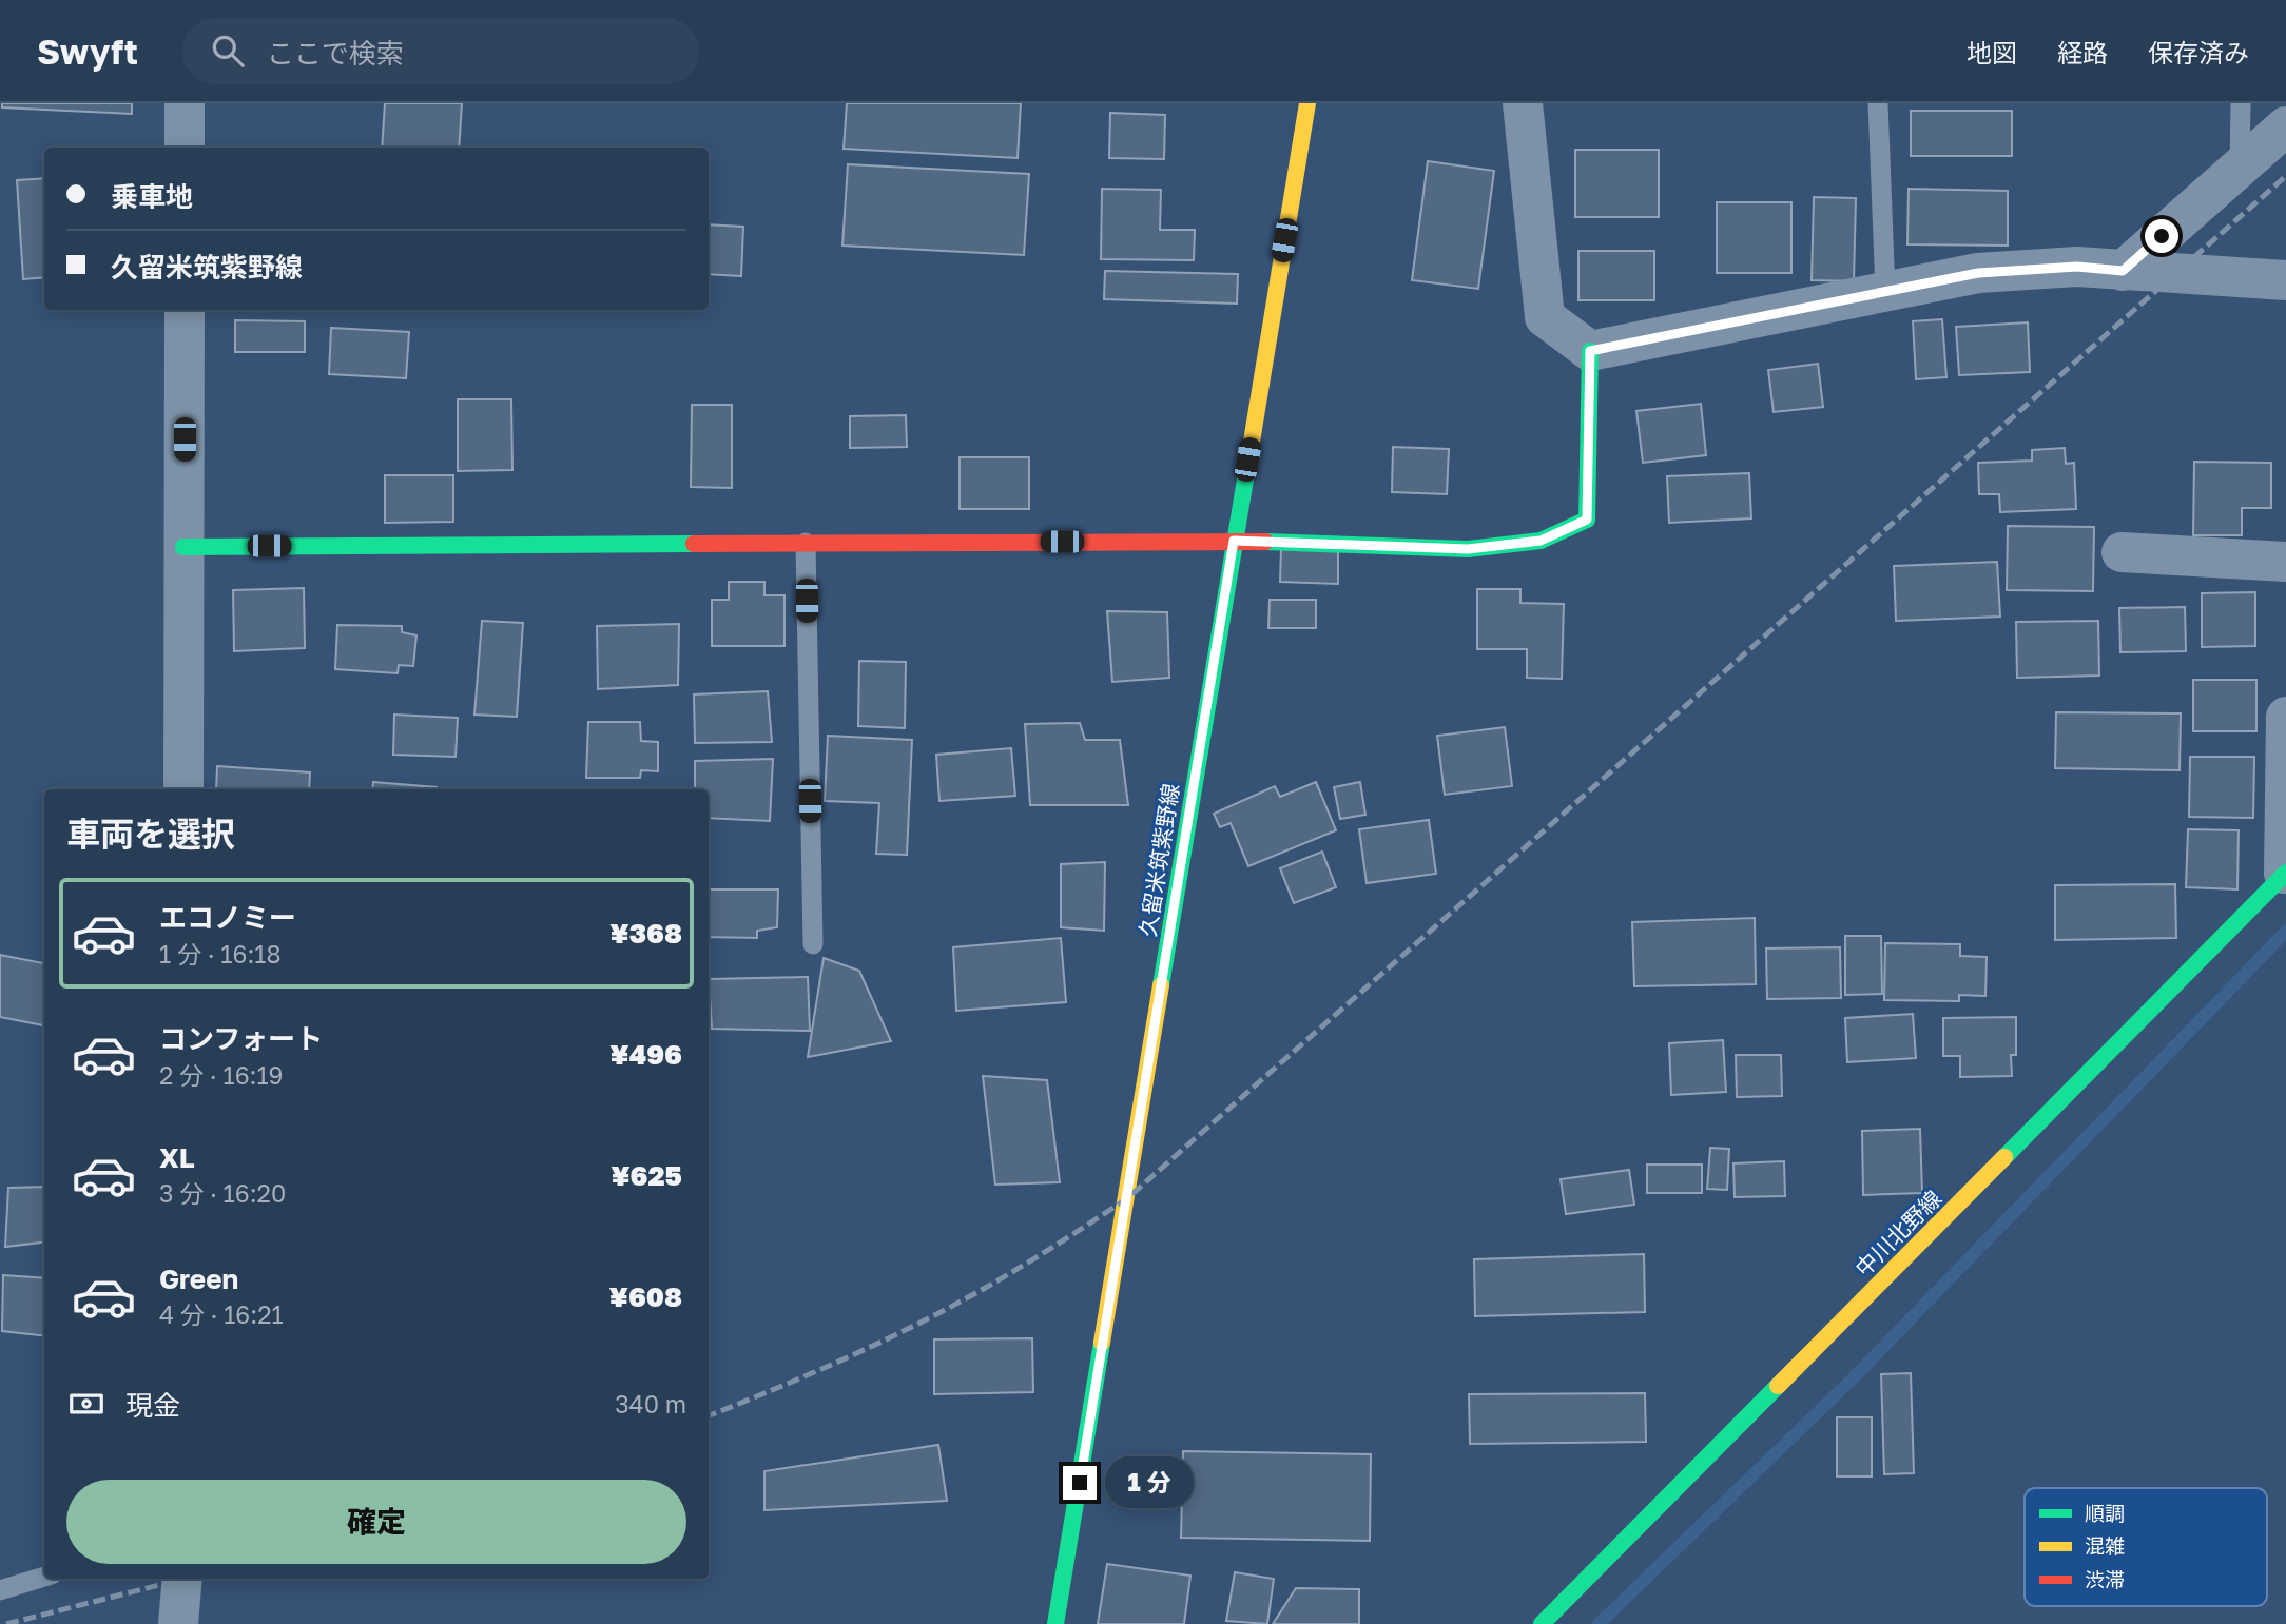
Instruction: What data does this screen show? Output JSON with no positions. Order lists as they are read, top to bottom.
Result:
{
  "streets": {
    "main road": ["久留米筑紫野線", "中川北野線"]
  },
  "legend": ["順調", "混雑", "渋滞"],
  "page": {
    "header": "Swyft",
    "search": "ここで検索",
    "nav": ["地図", "経路", "保存済み"],
    "banner": ["乗車地", "久留米筑紫野線"],
    "heading": "車両を選択",
    "list": [
      {
        "name": "エコノミー",
        "note": "1 分 · 16:18",
        "value": "¥368"
      },
      {
        "name": "コンフォート",
        "note": "2 分 · 16:19",
        "value": "¥496"
      },
      {
        "name": "XL",
        "note": "3 分 · 16:20",
        "value": "¥625"
      },
      {
        "name": "Green",
        "note": "4 分 · 16:21",
        "value": "¥608"
      }
    ],
    "pay": ["現金", "340 m"],
    "bubble": "1 分",
    "buttons": "確定"
  }
}
